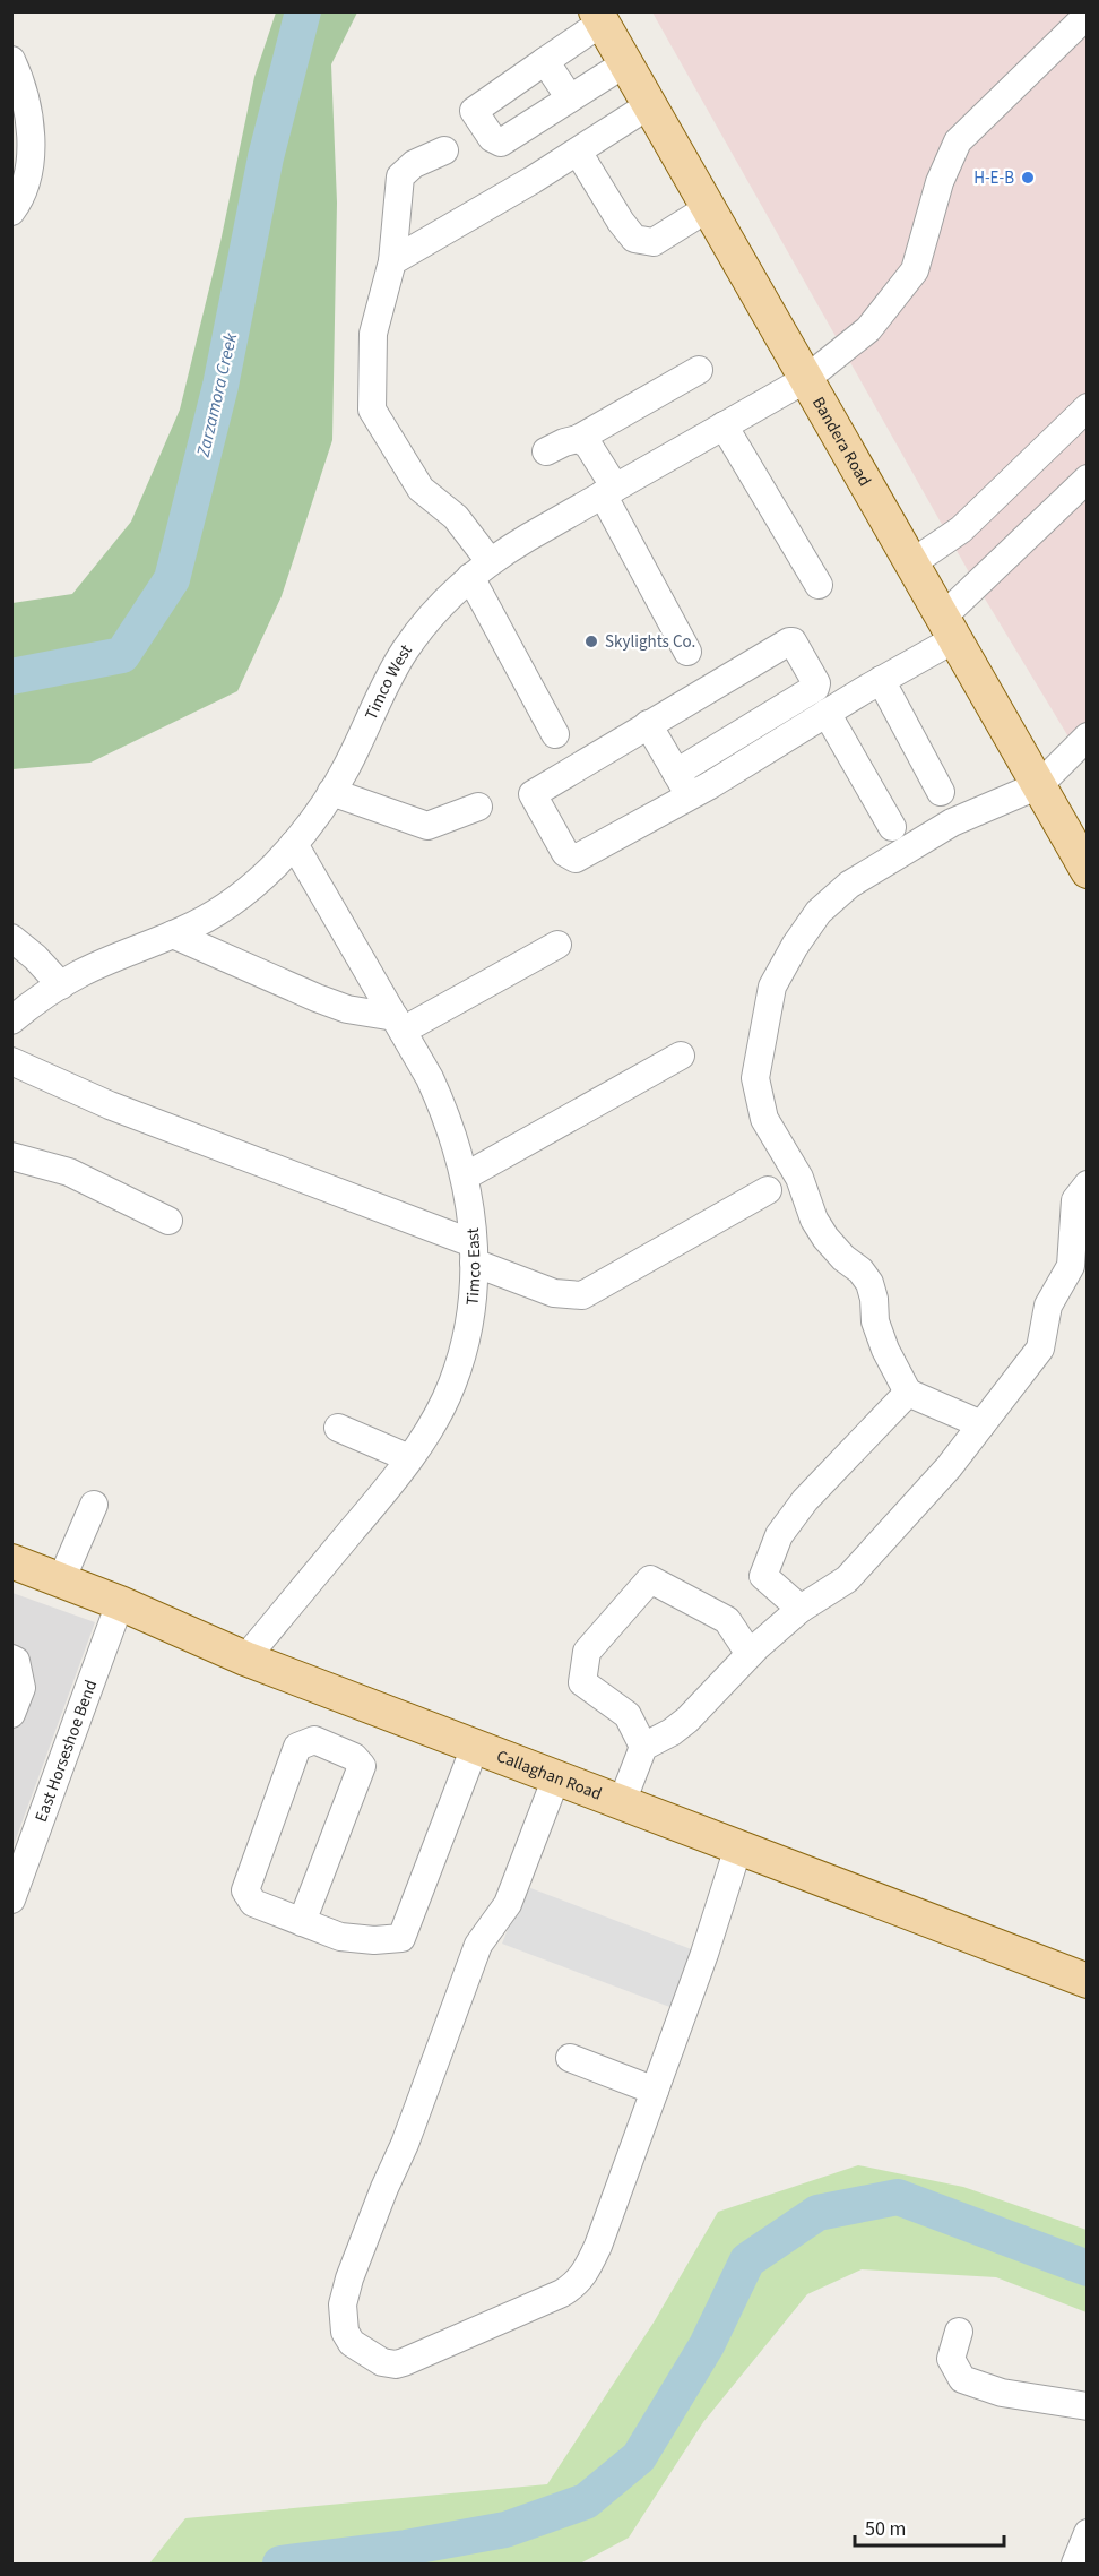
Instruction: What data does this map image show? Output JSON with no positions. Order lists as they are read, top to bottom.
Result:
{
  "streets": {
    "main road": ["Bandera Road", "Callaghan Road"],
    "street": ["Timco West", "Timco East", "East Horseshoe Bend"]
  },
  "crossings": [
    ["Bandera Road", "Timco West"],
    ["Timco West", "Timco East"],
    ["Timco East", "Callaghan Road"],
    ["East Horseshoe Bend", "Callaghan Road"]
  ],
  "water": ["Zarzamora Creek"],
  "places": ["H-E-B", "Skylights Co."],
  "scale_bar": "50 m"
}
